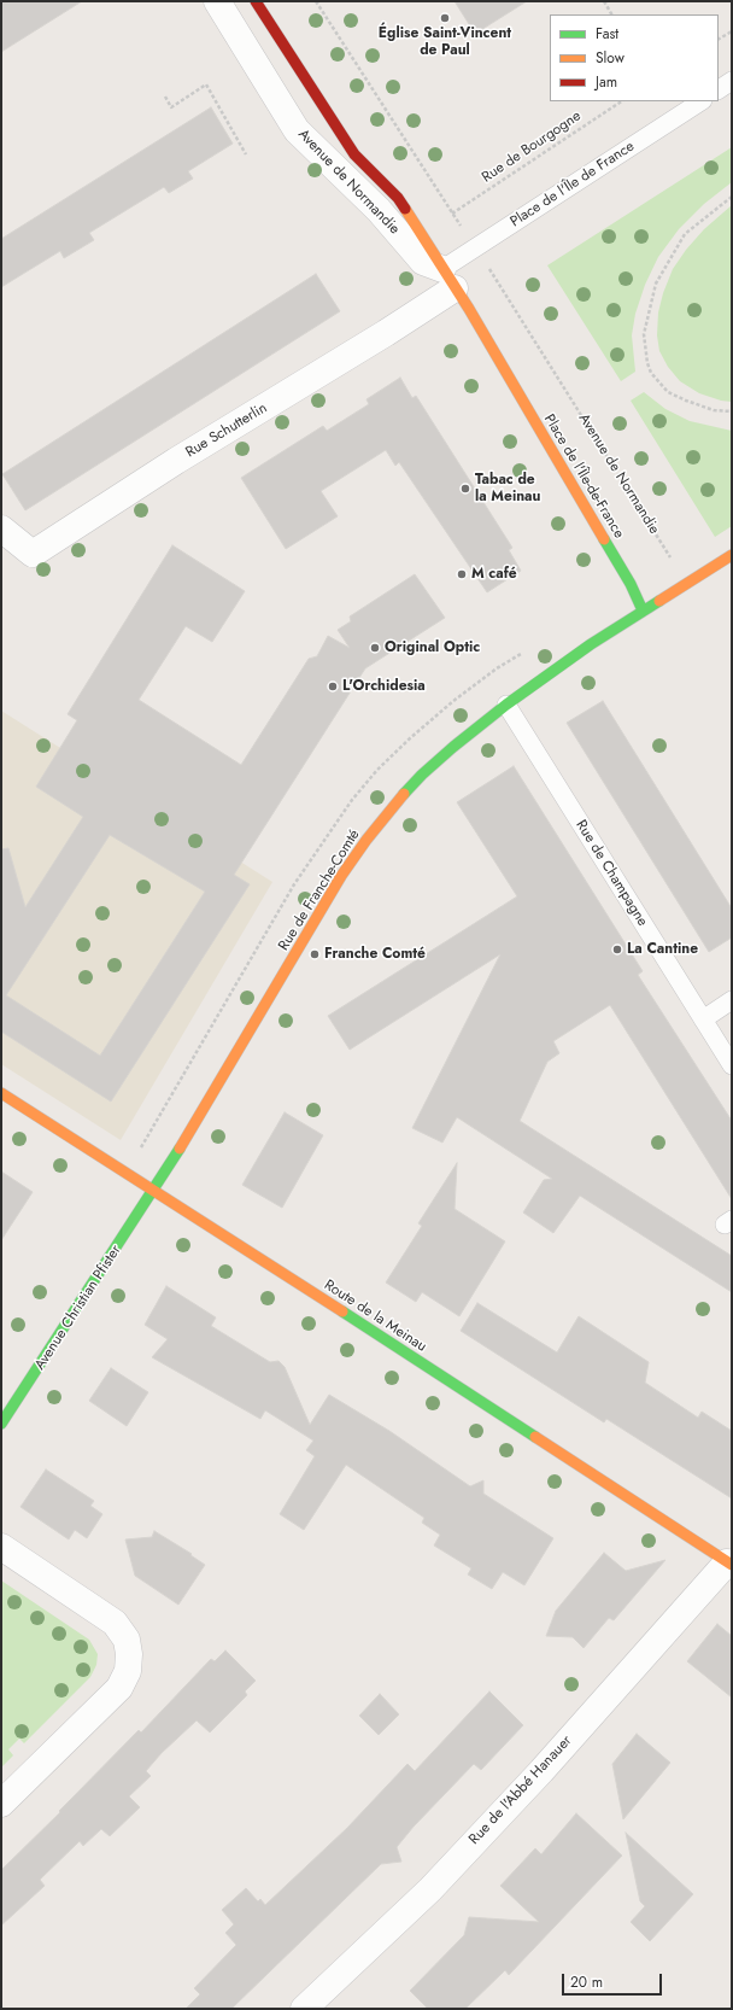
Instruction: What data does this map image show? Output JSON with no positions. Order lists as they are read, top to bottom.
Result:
{
  "streets": {
    "street": [
      "Avenue de Normandie",
      "Rue Schutterlin",
      "Place de l'Île-de-France",
      "Rue de Franche-Comté",
      "Avenue Christian Pfister",
      "Route de la Meinau",
      "Rue de l'Abbé Hanauer"
    ],
    "lane": ["Place de l'Île de France", "Rue de Champagne"],
    "path": ["Rue de Bourgogne"]
  },
  "crossings": [
    ["Rue de Bourgogne", "Avenue de Normandie"],
    ["Avenue de Normandie", "Place de l'Île de France"],
    ["Avenue de Normandie", "Rue Schutterlin"],
    ["Avenue de Normandie", "Place de l'Île-de-France"],
    ["Place de l'Île de France", "Rue Schutterlin"],
    ["Place de l'Île de France", "Place de l'Île-de-France"],
    ["Rue Schutterlin", "Place de l'Île-de-France"],
    ["Place de l'Île-de-France", "Rue de Franche-Comté"],
    ["Rue de Champagne", "Rue de Franche-Comté"],
    ["Rue de Franche-Comté", "Avenue Christian Pfister"],
    ["Rue de Franche-Comté", "Route de la Meinau"],
    ["Avenue Christian Pfister", "Route de la Meinau"],
    ["Route de la Meinau", "Rue de l'Abbé Hanauer"]
  ],
  "places": [
    "Église Saint-Vincent de Paul",
    "Tabac de la Meinau",
    "M café",
    "Original Optic",
    "L'Orchidesia",
    "La Cantine",
    "Franche Comté"
  ],
  "legend": ["Fast", "Slow", "Jam"],
  "scale_bar": "20 m"
}
